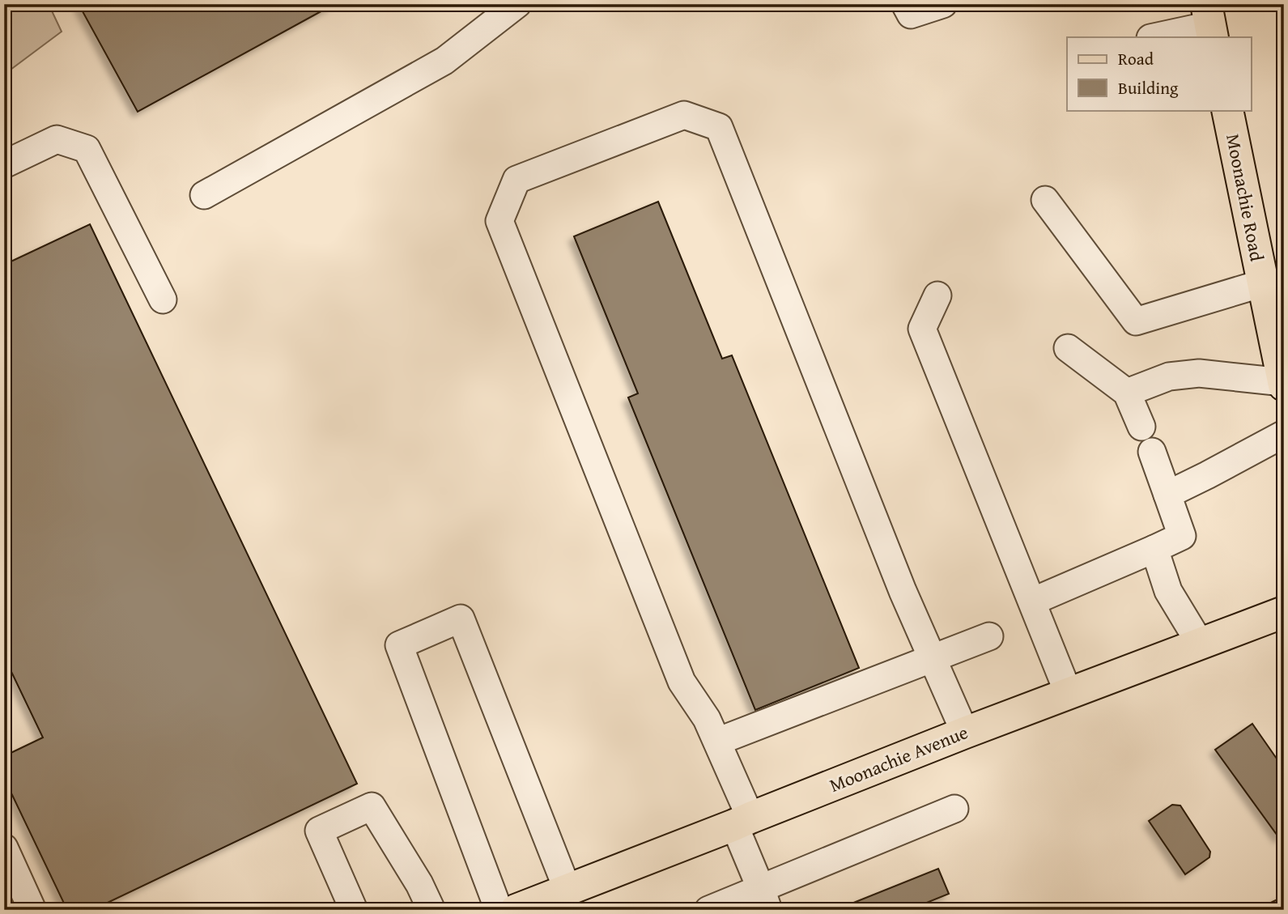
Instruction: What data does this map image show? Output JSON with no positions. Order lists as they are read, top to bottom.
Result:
{
  "streets": {
    "main road": ["Moonachie Road", "Moonachie Avenue"]
  },
  "legend": ["Road", "Building"]
}
